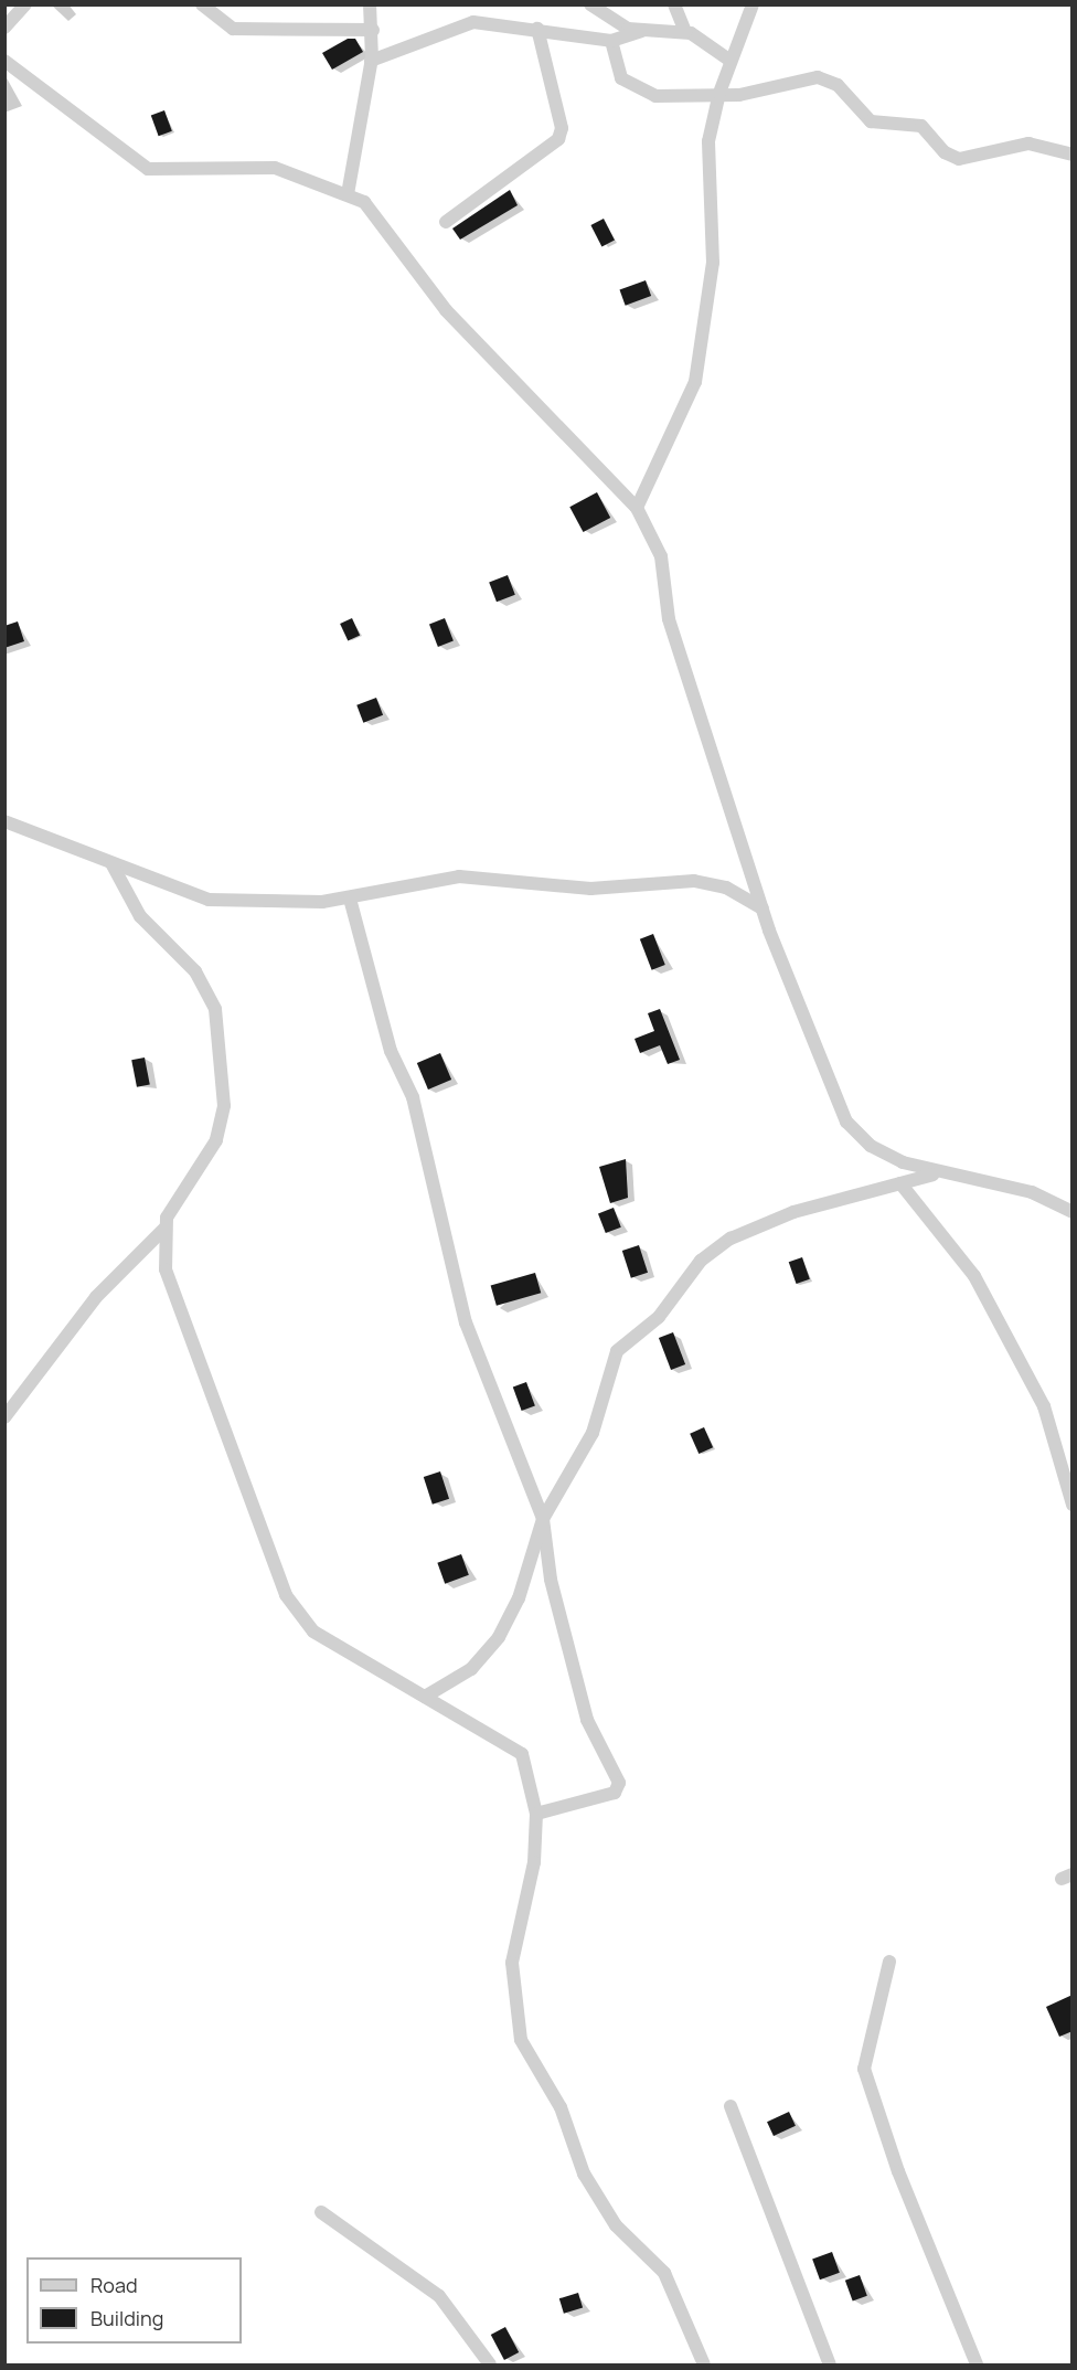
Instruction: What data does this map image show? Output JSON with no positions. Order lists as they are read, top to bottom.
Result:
{
  "legend": ["Road", "Building"]
}
